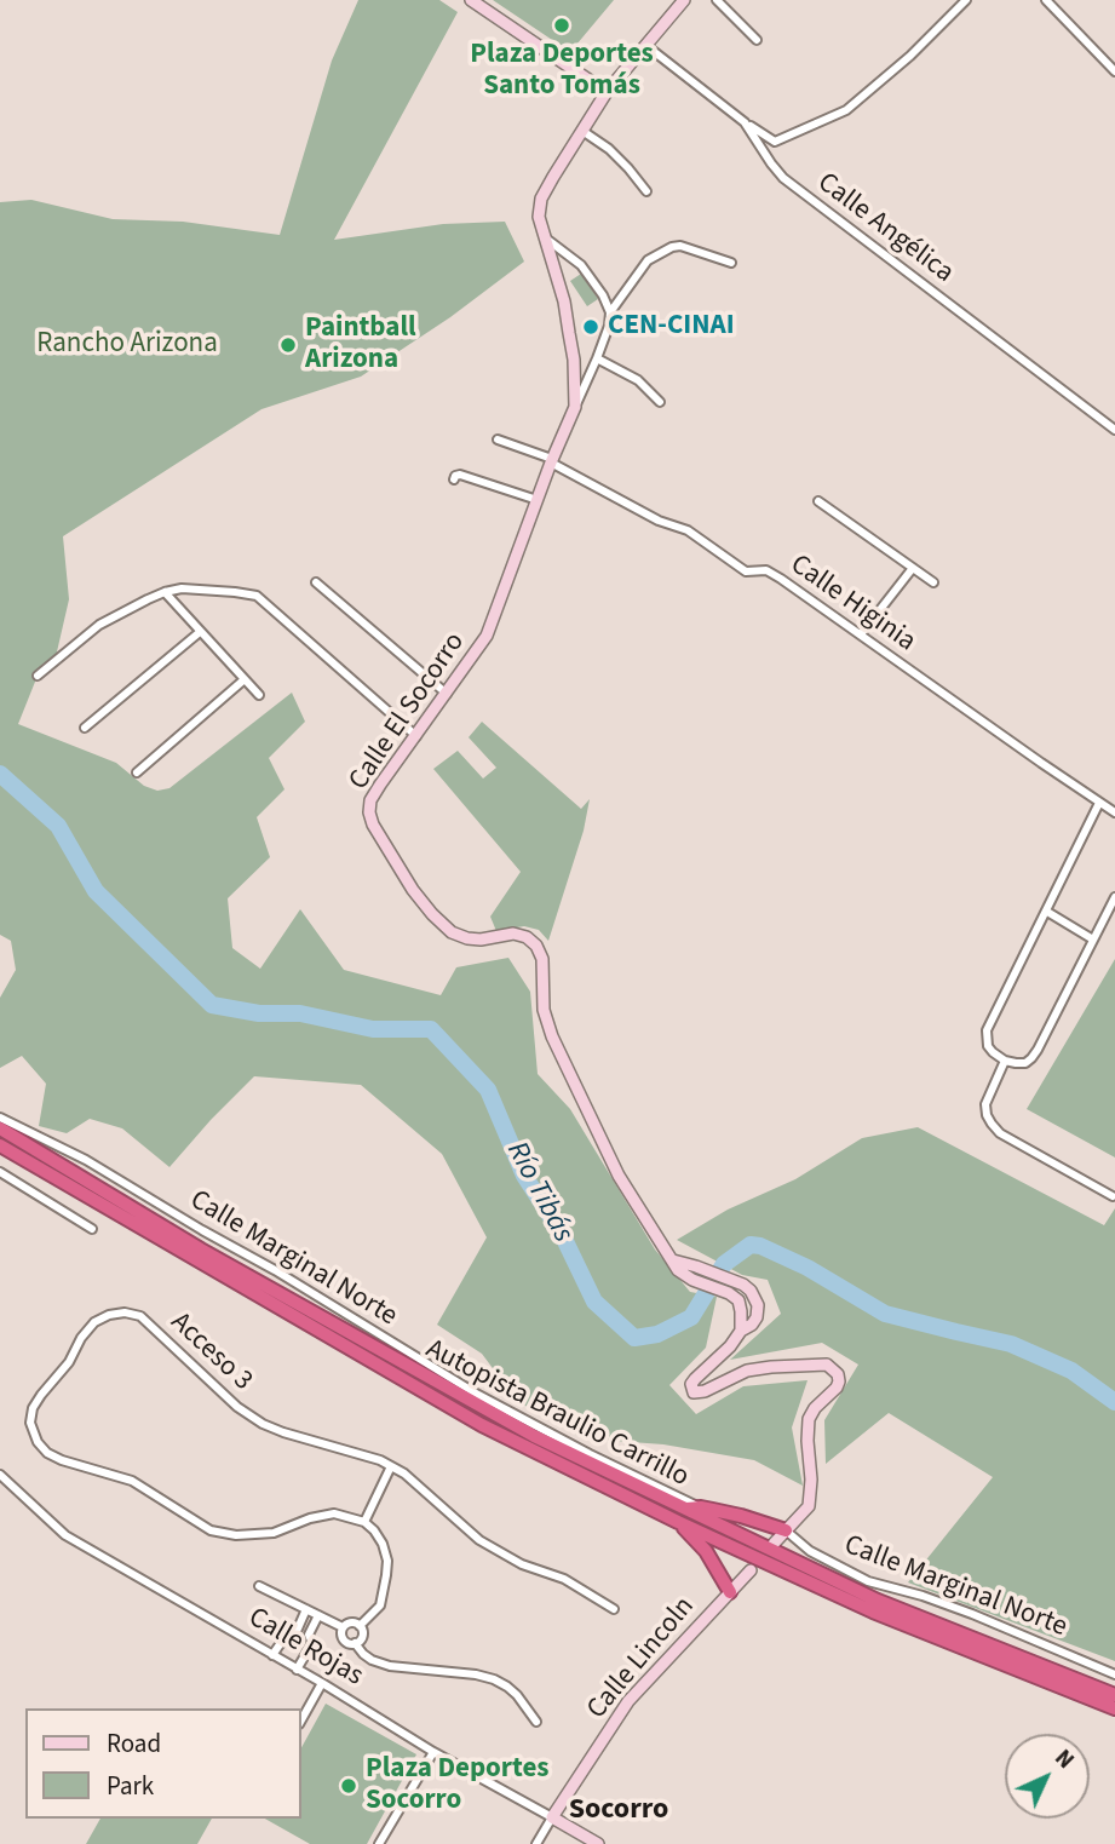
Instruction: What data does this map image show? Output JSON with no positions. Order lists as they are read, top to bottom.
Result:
{
  "streets": {
    "highway": ["Autopista Braulio Carrillo"],
    "street": [
      "Calle Angélica",
      "Calle Higinia",
      "Calle El Socorro",
      "Calle Marginal Norte",
      "Acceso 3",
      "Calle Rojas",
      "Calle Lincoln"
    ]
  },
  "crossings": [
    ["Calle Angélica", "Calle El Socorro"],
    ["Calle Higinia", "Calle El Socorro"],
    ["Calle Rojas", "Calle Lincoln"]
  ],
  "districts": ["Socorro"],
  "water": ["Río Tibás"],
  "parks": ["Rancho Arizona"],
  "places": [
    "Plaza Deportes Santo Tomás",
    "CEN-CINAI",
    "Paintball Arizona",
    "Plaza Deportes Socorro"
  ],
  "legend": ["Road", "Park"],
  "north": "top right"
}
